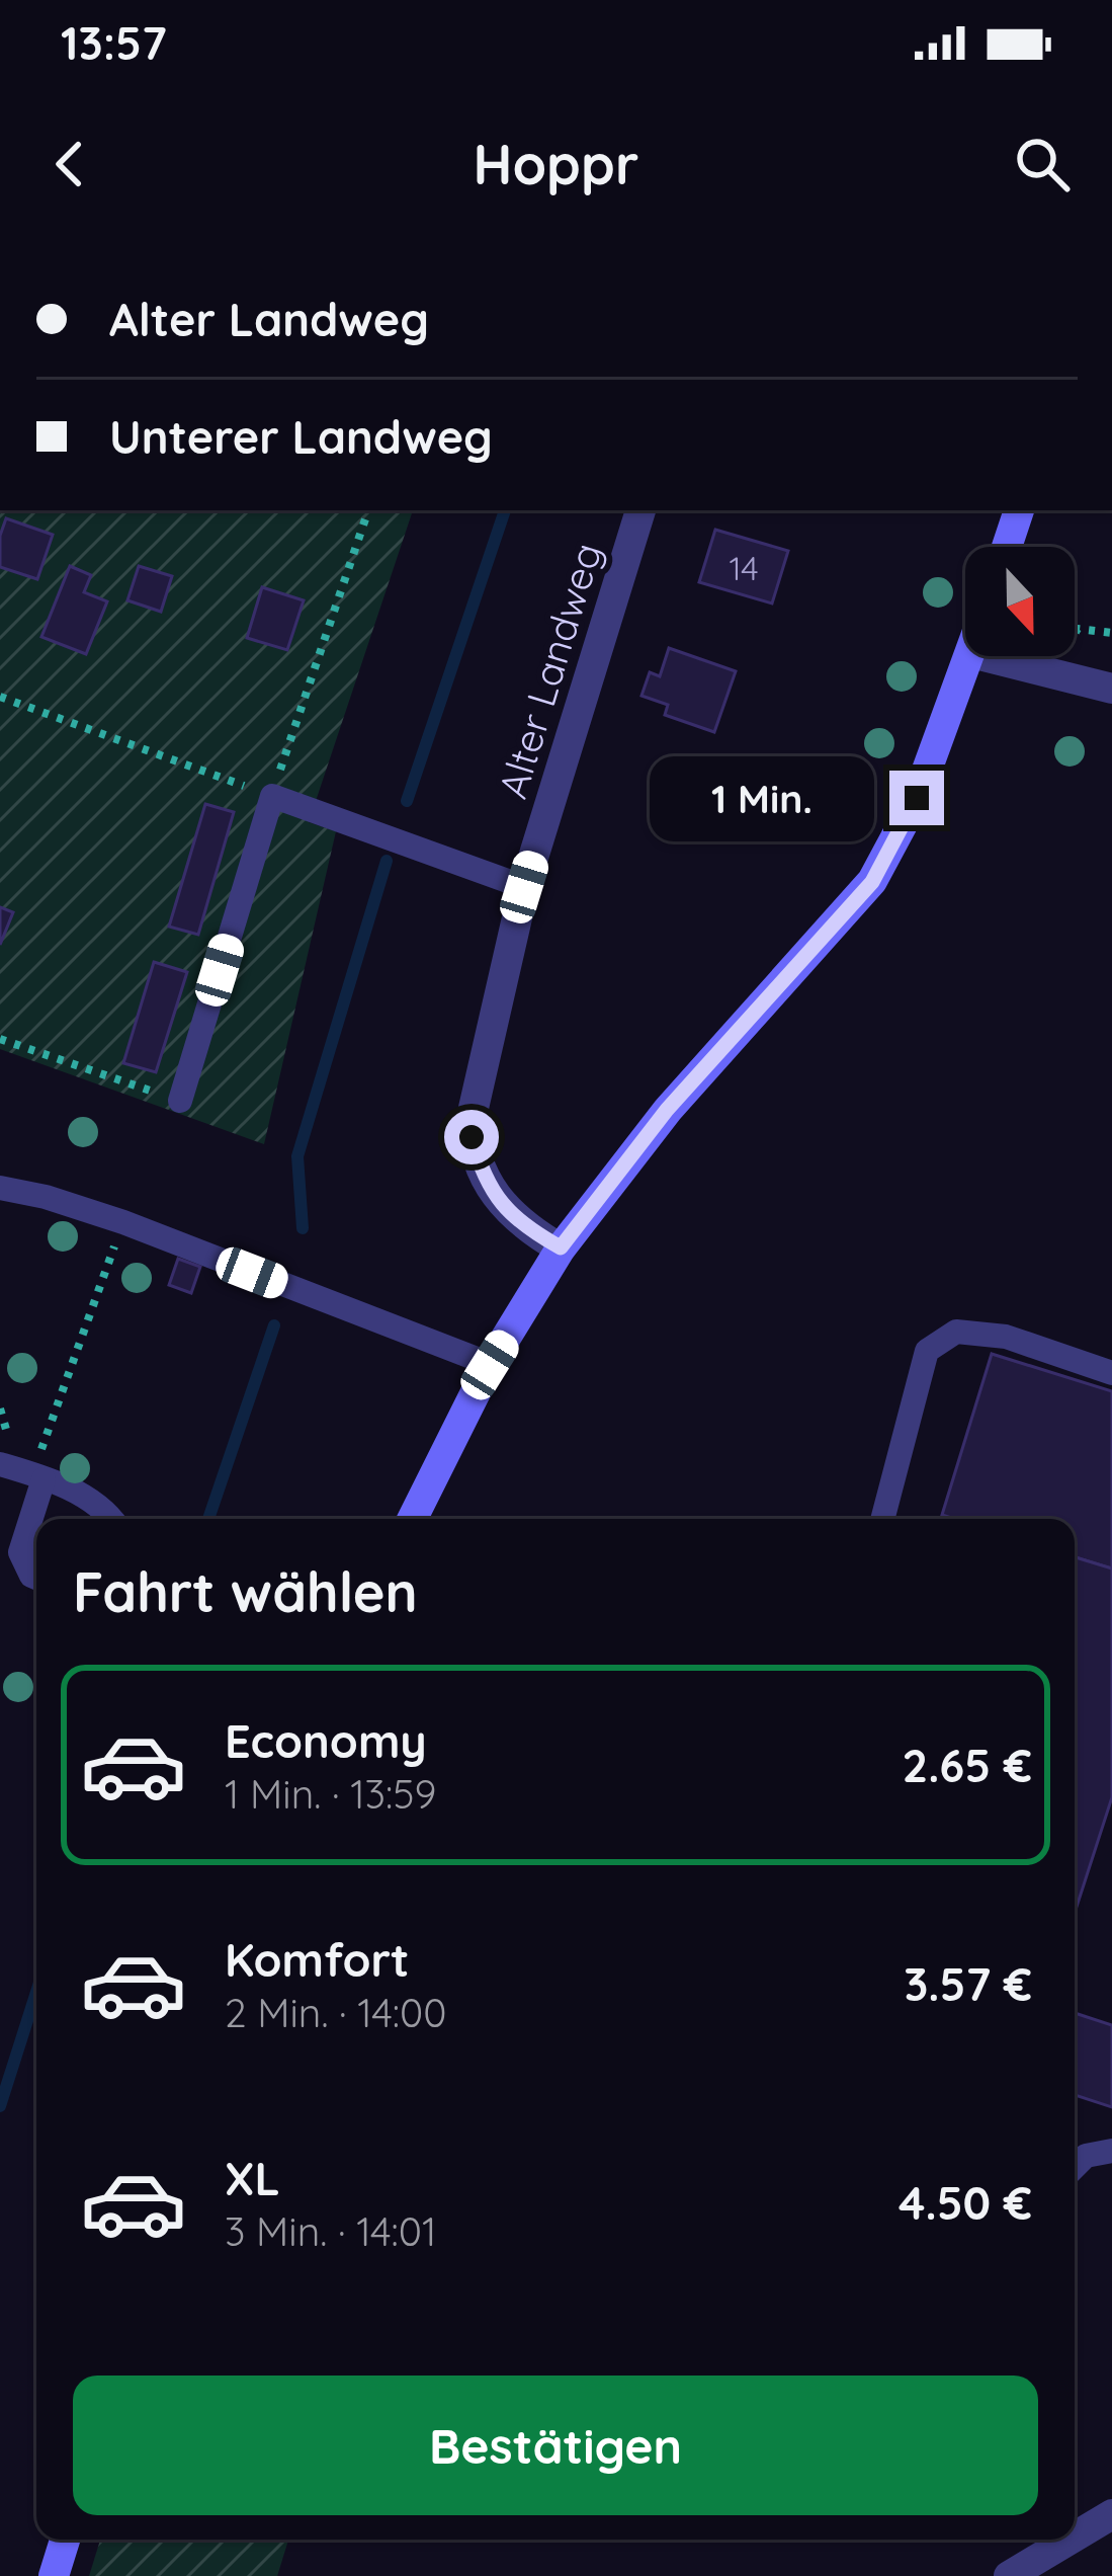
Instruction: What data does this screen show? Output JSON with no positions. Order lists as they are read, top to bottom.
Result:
{
  "streets": {
    "street": ["Alter Landweg"]
  },
  "house_numbers": ["14"],
  "north": "bottom",
  "page": {
    "status": "13:57",
    "header": "Hoppr",
    "banner": ["Alter Landweg", "Unterer Landweg"],
    "bubble": "1 Min.",
    "heading": "Fahrt wählen",
    "list": [
      {
        "name": "Economy",
        "note": "1 Min. · 13:59",
        "value": "2.65 €"
      },
      {
        "name": "Komfort",
        "note": "2 Min. · 14:00",
        "value": "3.57 €"
      },
      {
        "name": "XL",
        "note": "3 Min. · 14:01",
        "value": "4.50 €"
      }
    ],
    "buttons": "Bestätigen"
  }
}
